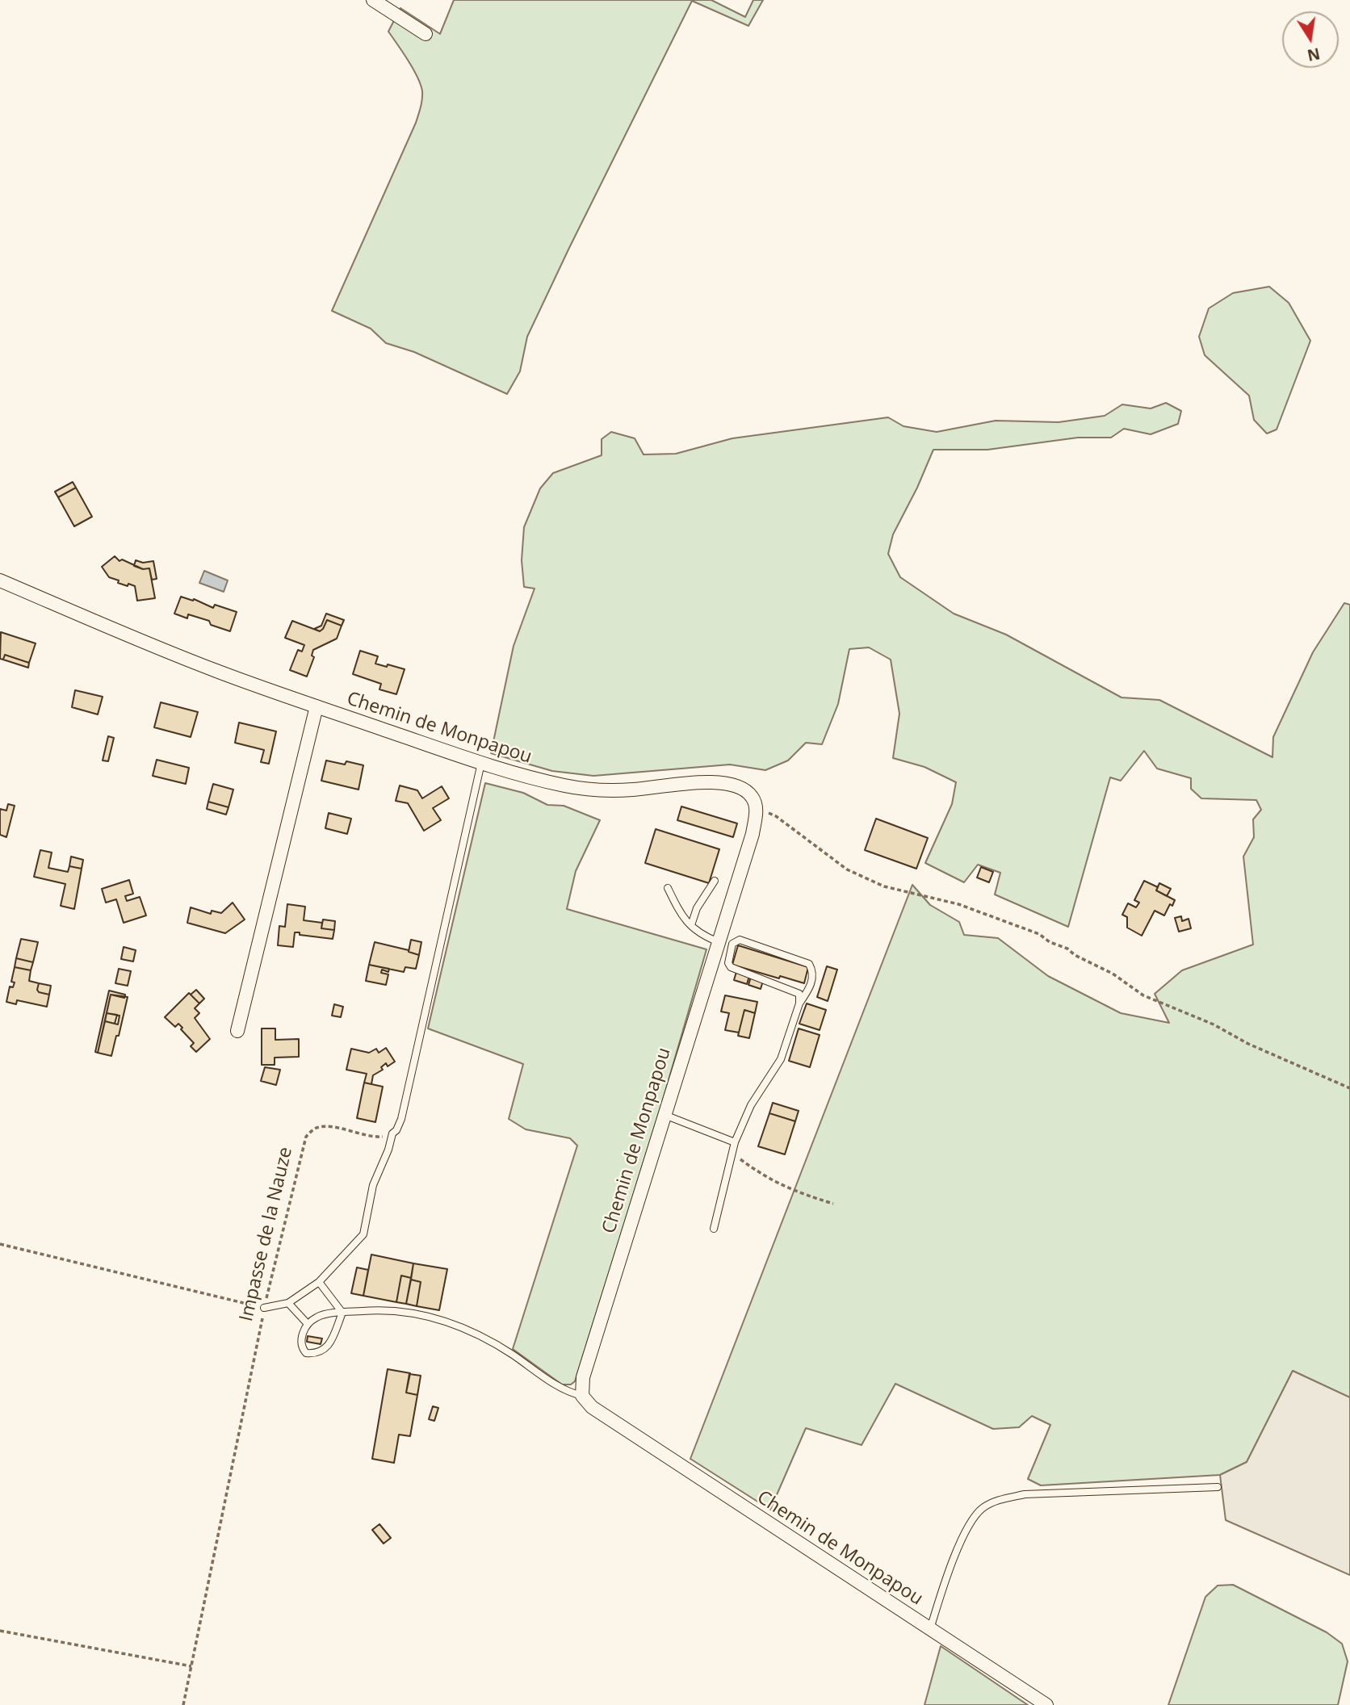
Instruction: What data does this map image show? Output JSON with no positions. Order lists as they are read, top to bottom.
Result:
{
  "streets": {
    "street": ["Chemin de Monpapou"],
    "path": ["Impasse de la Nauze"]
  },
  "north": "bottom"
}
